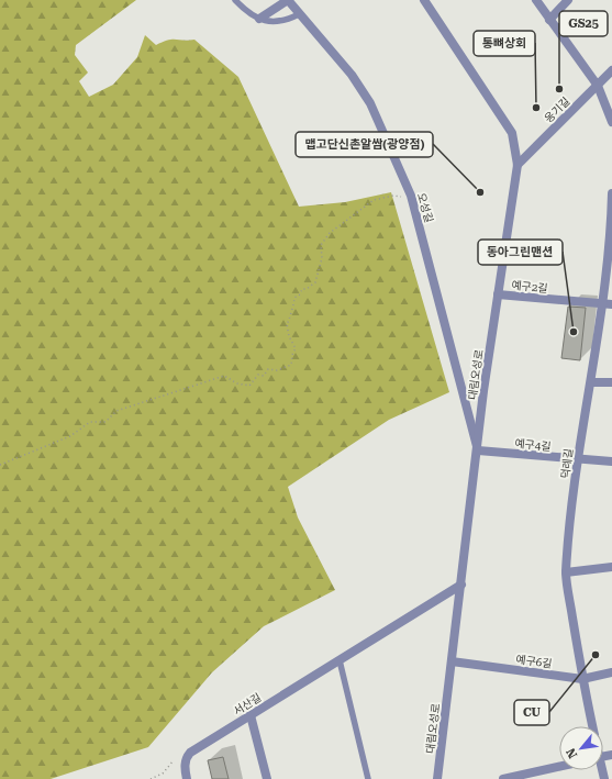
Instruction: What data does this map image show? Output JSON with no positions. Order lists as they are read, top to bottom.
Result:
{
  "streets": {
    "street": [
      "옹기길",
      "오성길",
      "예구2길",
      "대림오성로",
      "예구4길",
      "덕례길",
      "예구6길",
      "서산길"
    ]
  },
  "crossings": [
    ["옹기길", "대림오성로"],
    ["오성길", "대림오성로"],
    ["오성길", "예구4길"],
    ["예구2길", "대림오성로"],
    ["예구2길", "덕례길"],
    ["대림오성로", "예구4길"],
    ["대림오성로", "예구6길"],
    ["대림오성로", "서산길"],
    ["예구4길", "덕례길"],
    ["덕례길", "예구6길"]
  ],
  "places": [
    "GS25",
    "통뼈상회",
    "맵고단신촌알쌈(광양점)",
    "동아그린맨션",
    "CU"
  ],
  "north": "bottom left"
}
